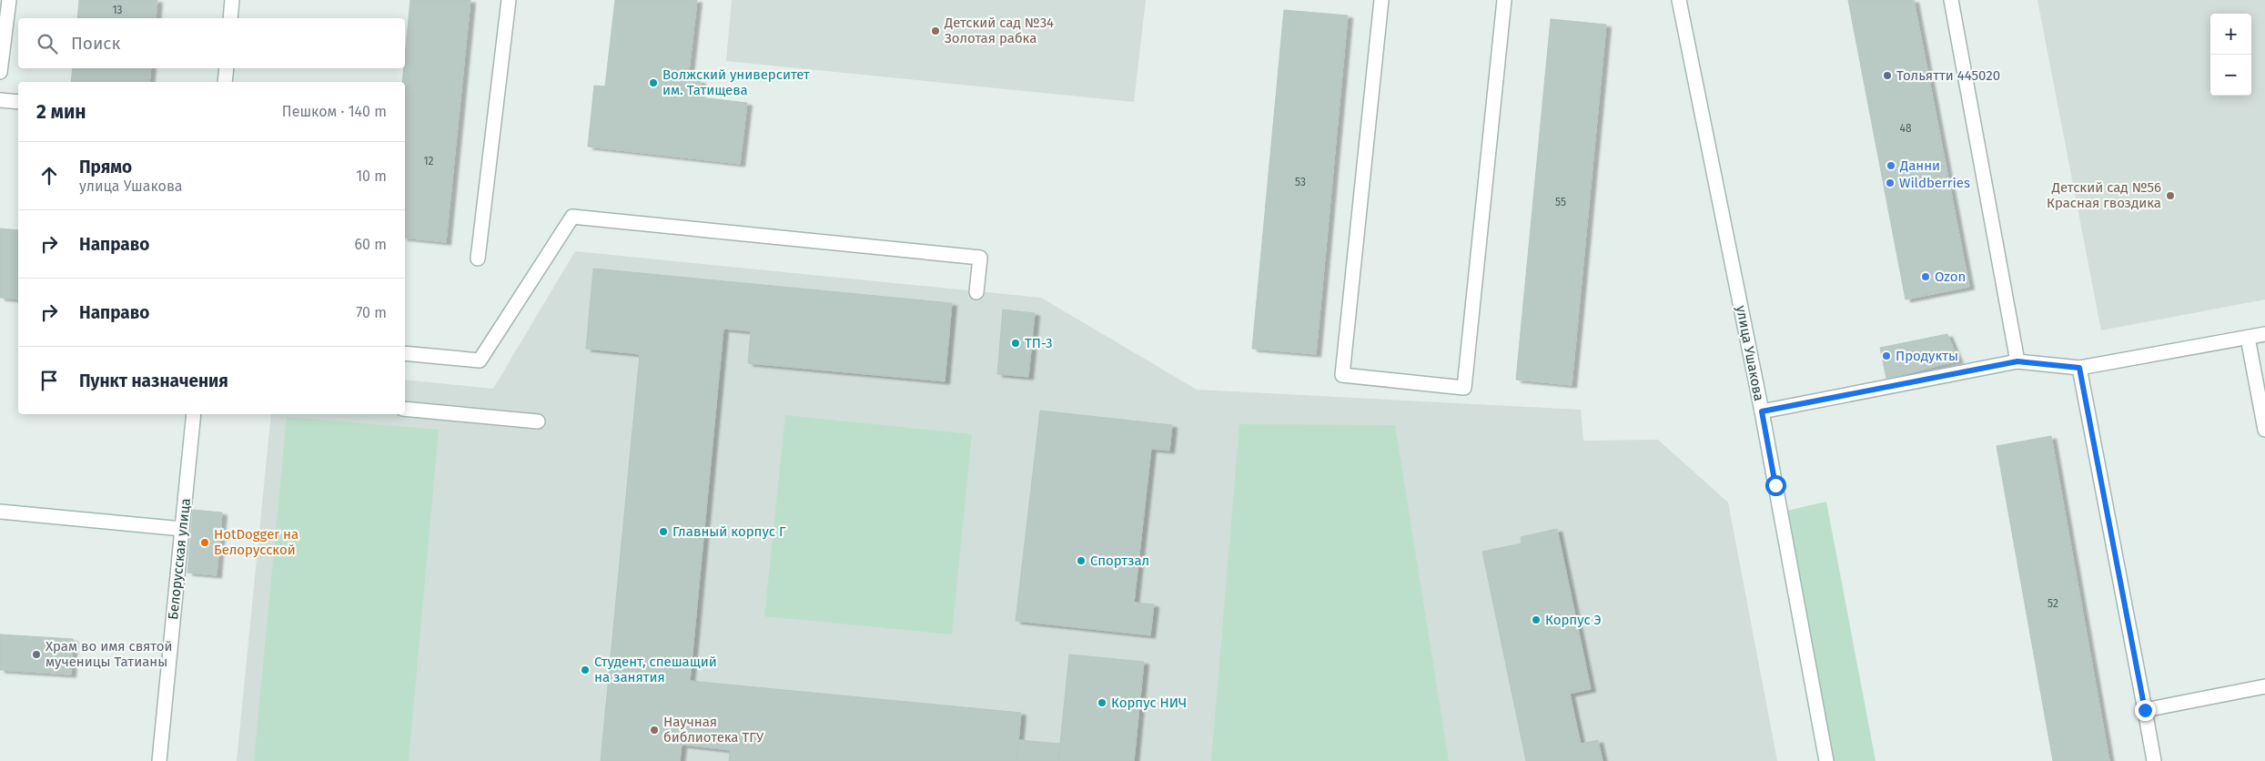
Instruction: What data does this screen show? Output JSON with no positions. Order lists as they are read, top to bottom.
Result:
{
  "streets": {
    "street": ["улица Ушакова", "Белорусская улица"]
  },
  "places": [
    "Детский сад №34 Золотая рабка",
    "Тольятти 445020",
    "Волжский университет им. Татищева",
    "Данни",
    "Wildberries",
    "Детский сад №56 Красная гвоздика",
    "Ozon",
    "ТП-3",
    "Продукты",
    "Главный корпус Г",
    "HotDogger на Белорусской",
    "Спортзал",
    "Корпус Э",
    "Храм во имя святой мученицы Татианы",
    "Студент, спешащий на занятия",
    "Корпус НИЧ",
    "Научная библиотека ТГУ"
  ],
  "house_numbers": [
    "13",
    "48",
    "12",
    "53",
    "55",
    "52"
  ],
  "page": {
    "map_buttons": ["+", "−"],
    "search": "Поиск",
    "heading": ["2 мин", "Пешком · 140 m"],
    "list": [
      ["Прямо", "улица Ушакова", "10 m"],
      ["Направо", "60 m"],
      ["Направо", "70 m"],
      "Пункт назначения"
    ]
  }
}
